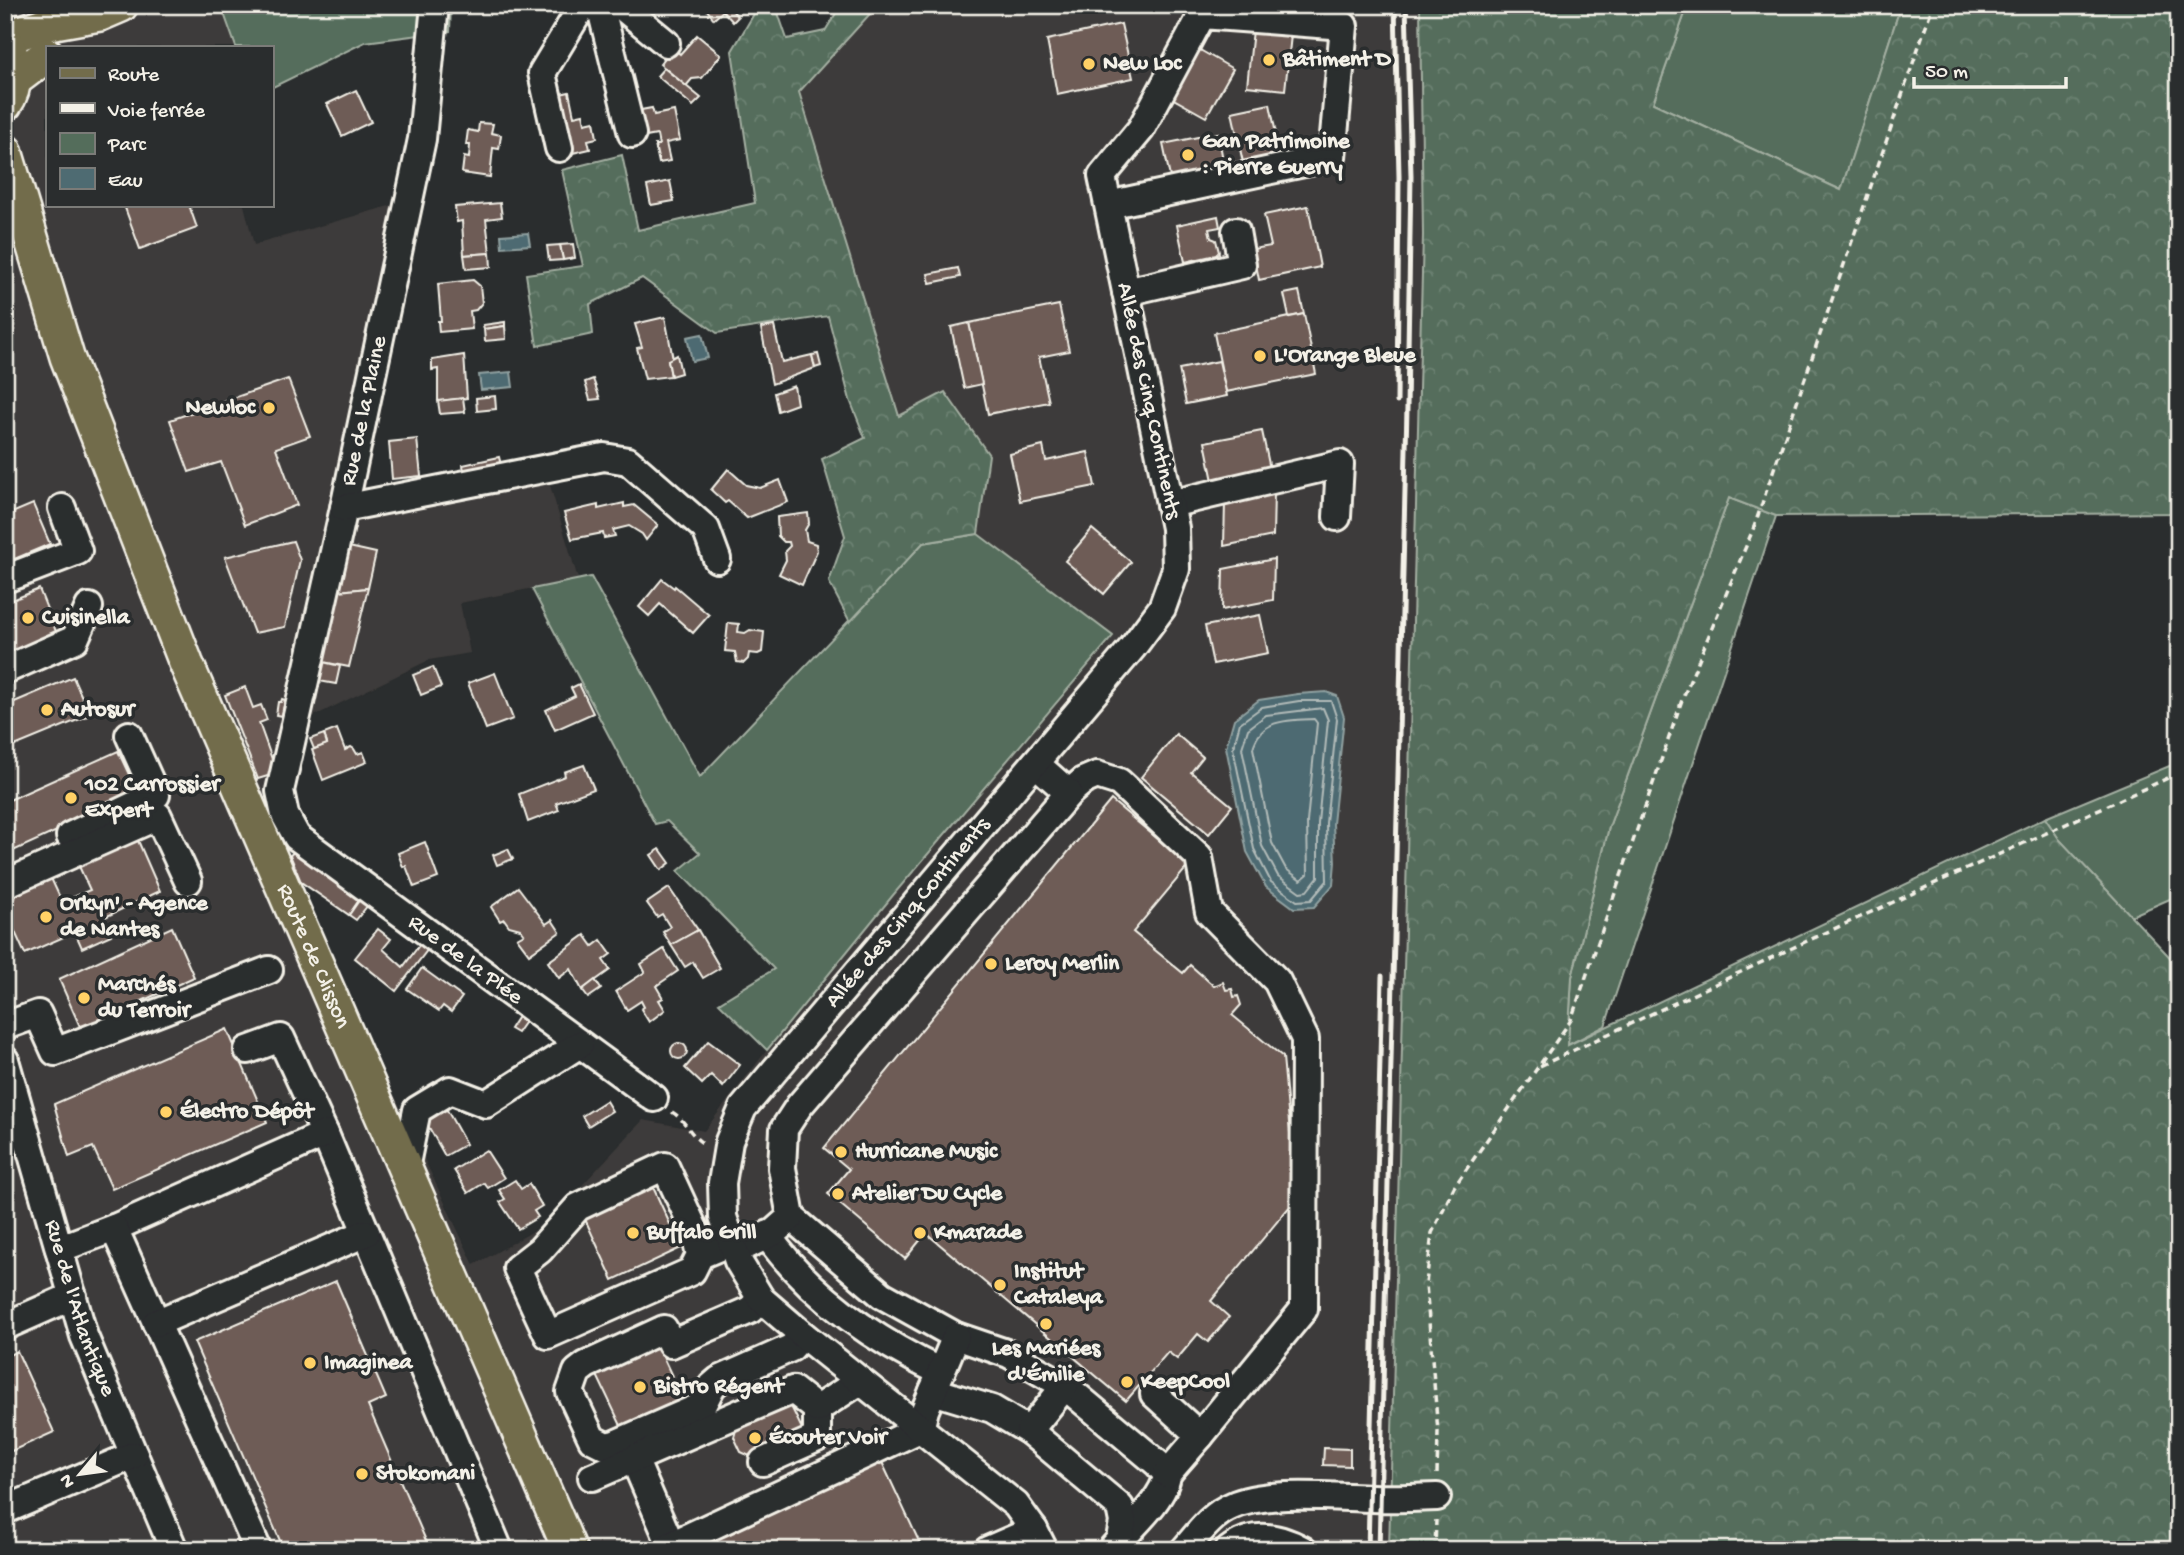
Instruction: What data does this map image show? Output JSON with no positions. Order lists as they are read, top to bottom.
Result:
{
  "streets": {
    "main road": ["Route de Clisson"],
    "street": [
      "Allée des Cinq Continents",
      "Rue de la Plaine",
      "Rue de la Plée",
      "Rue de l'Atlantique"
    ]
  },
  "crossings": [
    ["Rue de la Plaine", "Rue de la Plée"]
  ],
  "places": [
    "Bâtiment D",
    "New Loc",
    "Gan Patrimoine : Pierre Guerry",
    "L'Orange Bleue",
    "Newloc",
    "Cuisinella",
    "Autosur",
    "102 Carrossier Expert",
    "Orkyn' - Agence de Nantes",
    "Leroy Merlin",
    "Marchés du Terroir",
    "Électro Dépôt",
    "Hurricane Music",
    "Atelier Du Cycle",
    "Buffalo Grill",
    "Kmarade",
    "Institut Cataleya",
    "Les Mariées d'Émilie",
    "Imaginea",
    "KeepCool",
    "Bistro Régent",
    "Écouter Voir",
    "Stokomani"
  ],
  "legend": [
    "Route",
    "Voie ferrée",
    "Parc",
    "Eau"
  ],
  "scale_bar": "50 m",
  "north": "bottom left"
}
